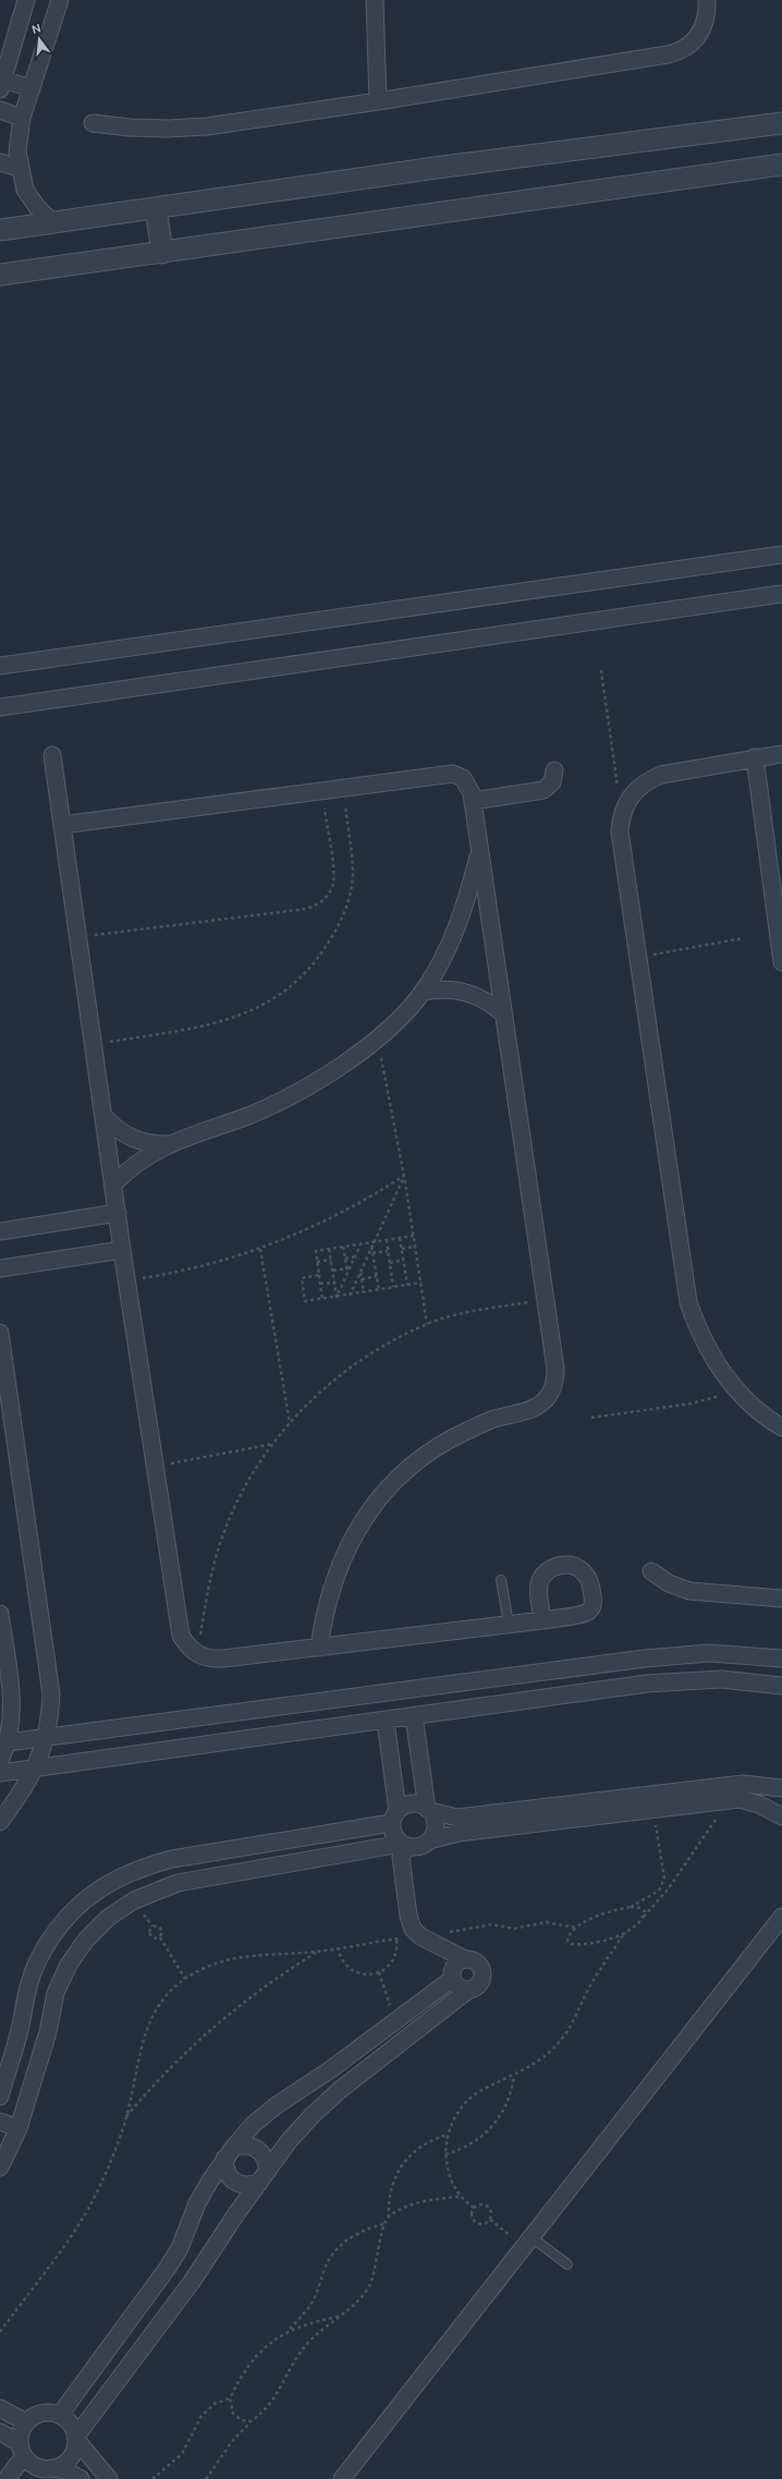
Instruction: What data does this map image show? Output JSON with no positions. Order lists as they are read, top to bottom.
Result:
{
  "north": "top"
}
